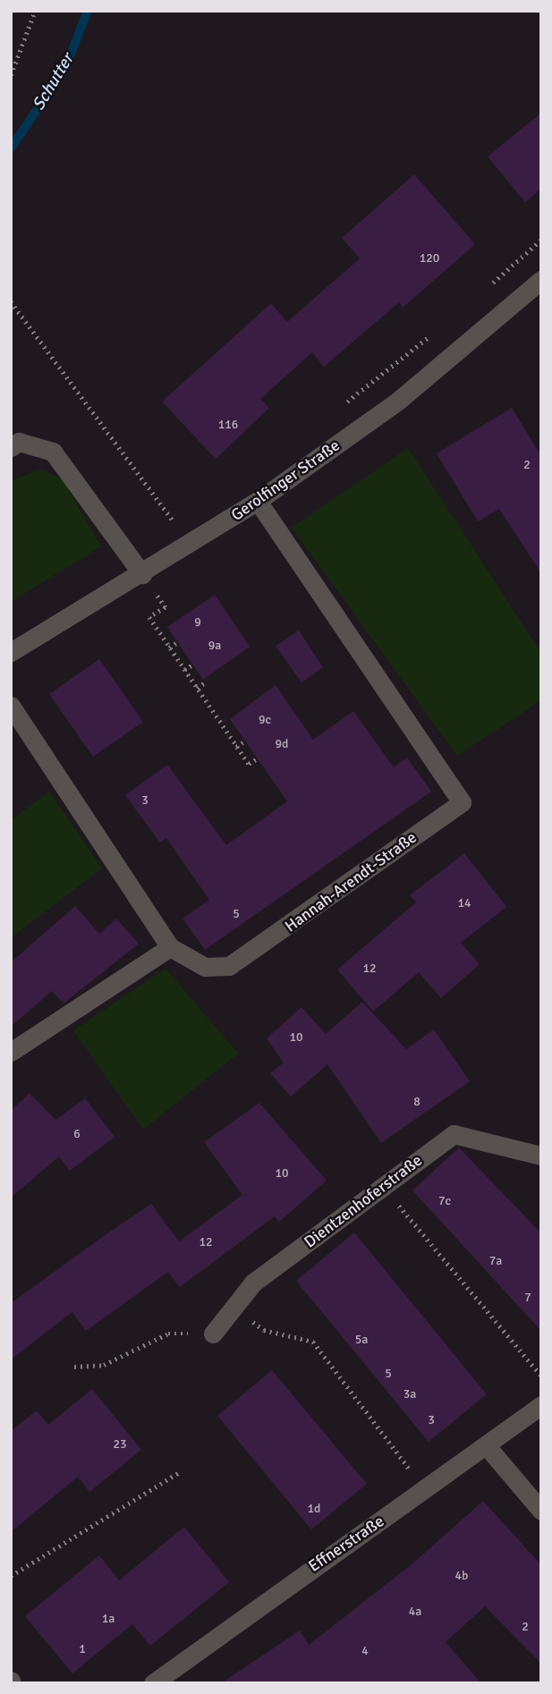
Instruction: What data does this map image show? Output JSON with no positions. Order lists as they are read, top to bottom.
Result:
{
  "streets": {
    "street": [
      "Gerolfinger Straße",
      "Hannah-Arendt-Straße",
      "Dientzenhoferstraße",
      "Effnerstraße"
    ]
  },
  "crossings": [
    ["Gerolfinger Straße", "Hannah-Arendt-Straße"]
  ],
  "water": ["Schutter"],
  "house_numbers": [
    "120",
    "116",
    "2",
    "9",
    "9a",
    "9c",
    "9d",
    "3",
    "14",
    "5",
    "12",
    "10",
    "8",
    "6",
    "10",
    "7c",
    "12",
    "7a",
    "7",
    "5a",
    "5",
    "3a",
    "3",
    "23",
    "1d",
    "4b",
    "4a",
    "1a",
    "2",
    "1",
    "4"
  ]
}
